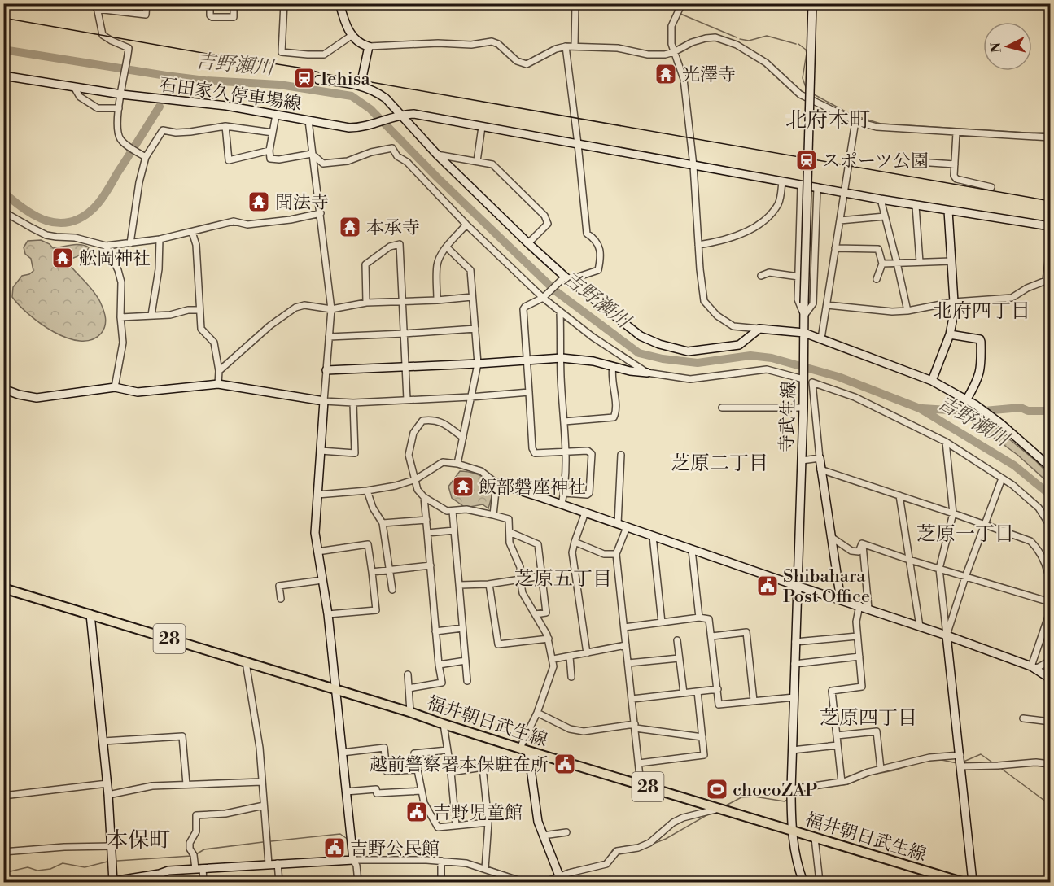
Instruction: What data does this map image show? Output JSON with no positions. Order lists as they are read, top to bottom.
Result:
{
  "streets": {
    "main road": ["28", "福井朝日武生線"],
    "street": ["石田家久停車場線", "寺武生線"]
  },
  "crossings": [
    ["寺武生線", "福井朝日武生線"]
  ],
  "districts": [
    "北府本町",
    "北府四丁目",
    "芝原二丁目",
    "芝原一丁目",
    "芝原五丁目",
    "芝原四丁目",
    "本保町"
  ],
  "water": ["吉野瀬川"],
  "places": {
    "temple": [
      "光澤寺",
      "聞法寺",
      "本承寺",
      "舩岡神社",
      "飯部磐座神社"
    ],
    "station": ["Iehisa", "スポーツ公園"],
    "public building": [
      "Shibahara Post Office",
      "越前警察署本保駐在所",
      "吉野児童館",
      "吉野公民館"
    ],
    "sports": ["chocoZAP"]
  },
  "north": "left"
}
